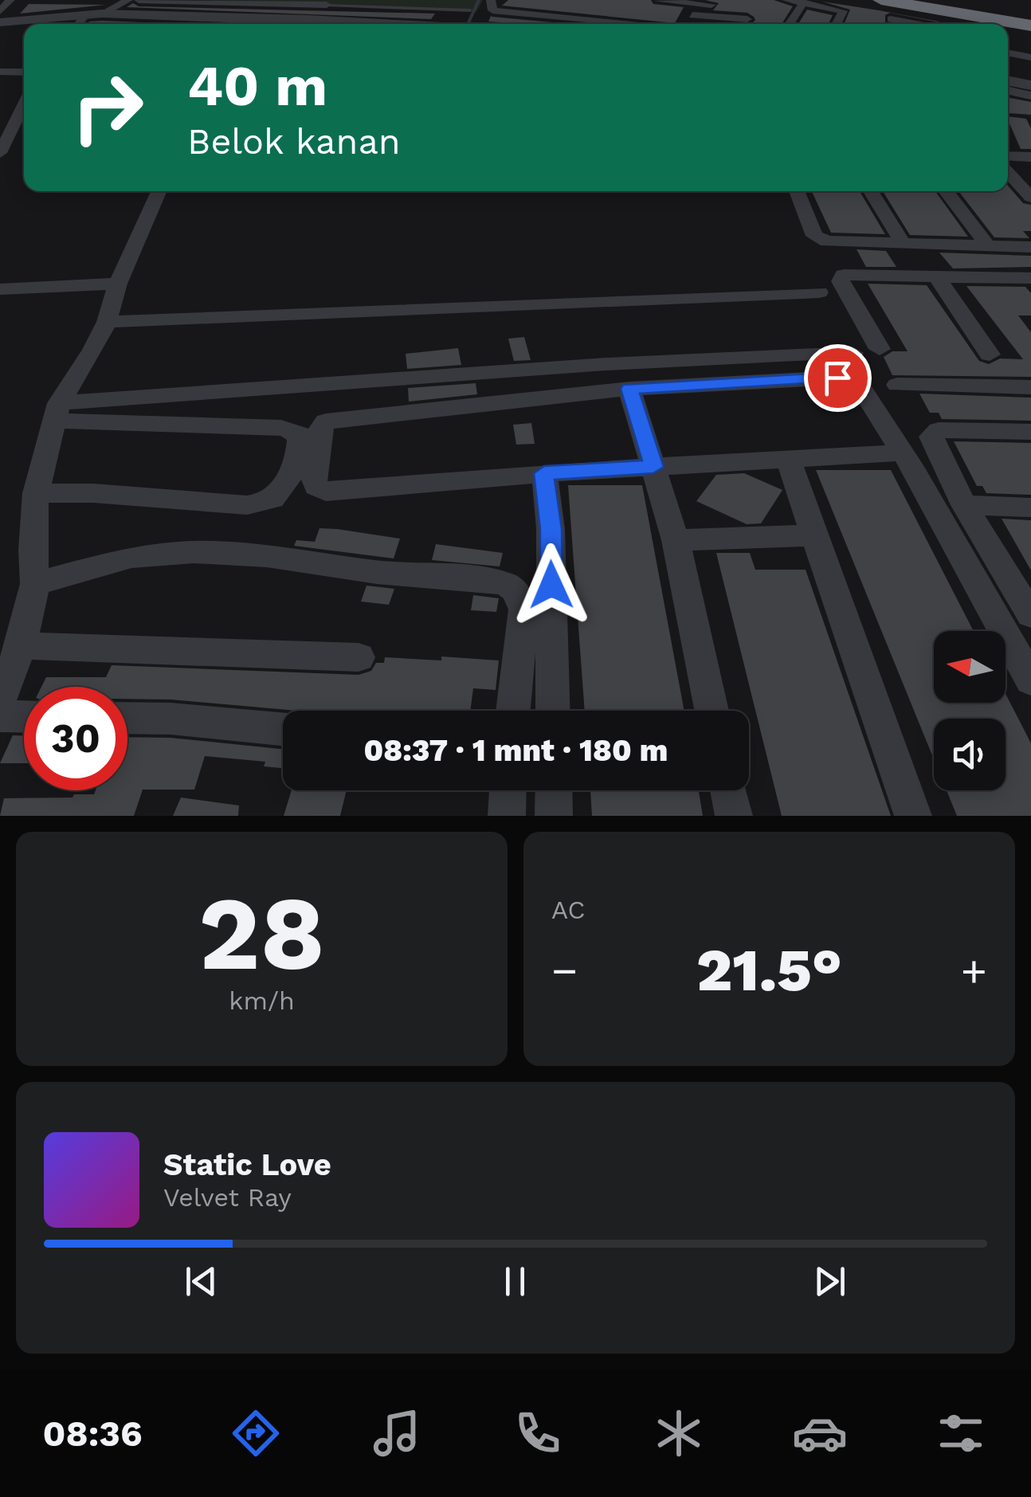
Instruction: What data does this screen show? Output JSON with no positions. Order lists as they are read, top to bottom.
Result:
{
  "north": "left",
  "page": {
    "turn": ["40 m", "Belok kanan"],
    "limit": "30",
    "trip": "08:37 · 1 mnt · 180 m",
    "tile": [
      ["28", "km/h"],
      "AC"
    ],
    "heat": ["−", "21.5°", "+"],
    "song": ["Static Love", "Velvet Ray"],
    "tabs": "08:36"
  }
}
